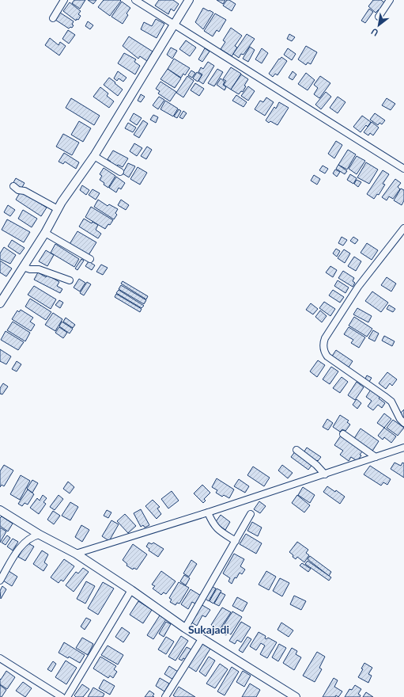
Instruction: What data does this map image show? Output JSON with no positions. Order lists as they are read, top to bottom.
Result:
{
  "districts": ["Sukajadi"],
  "north": "bottom left"
}
